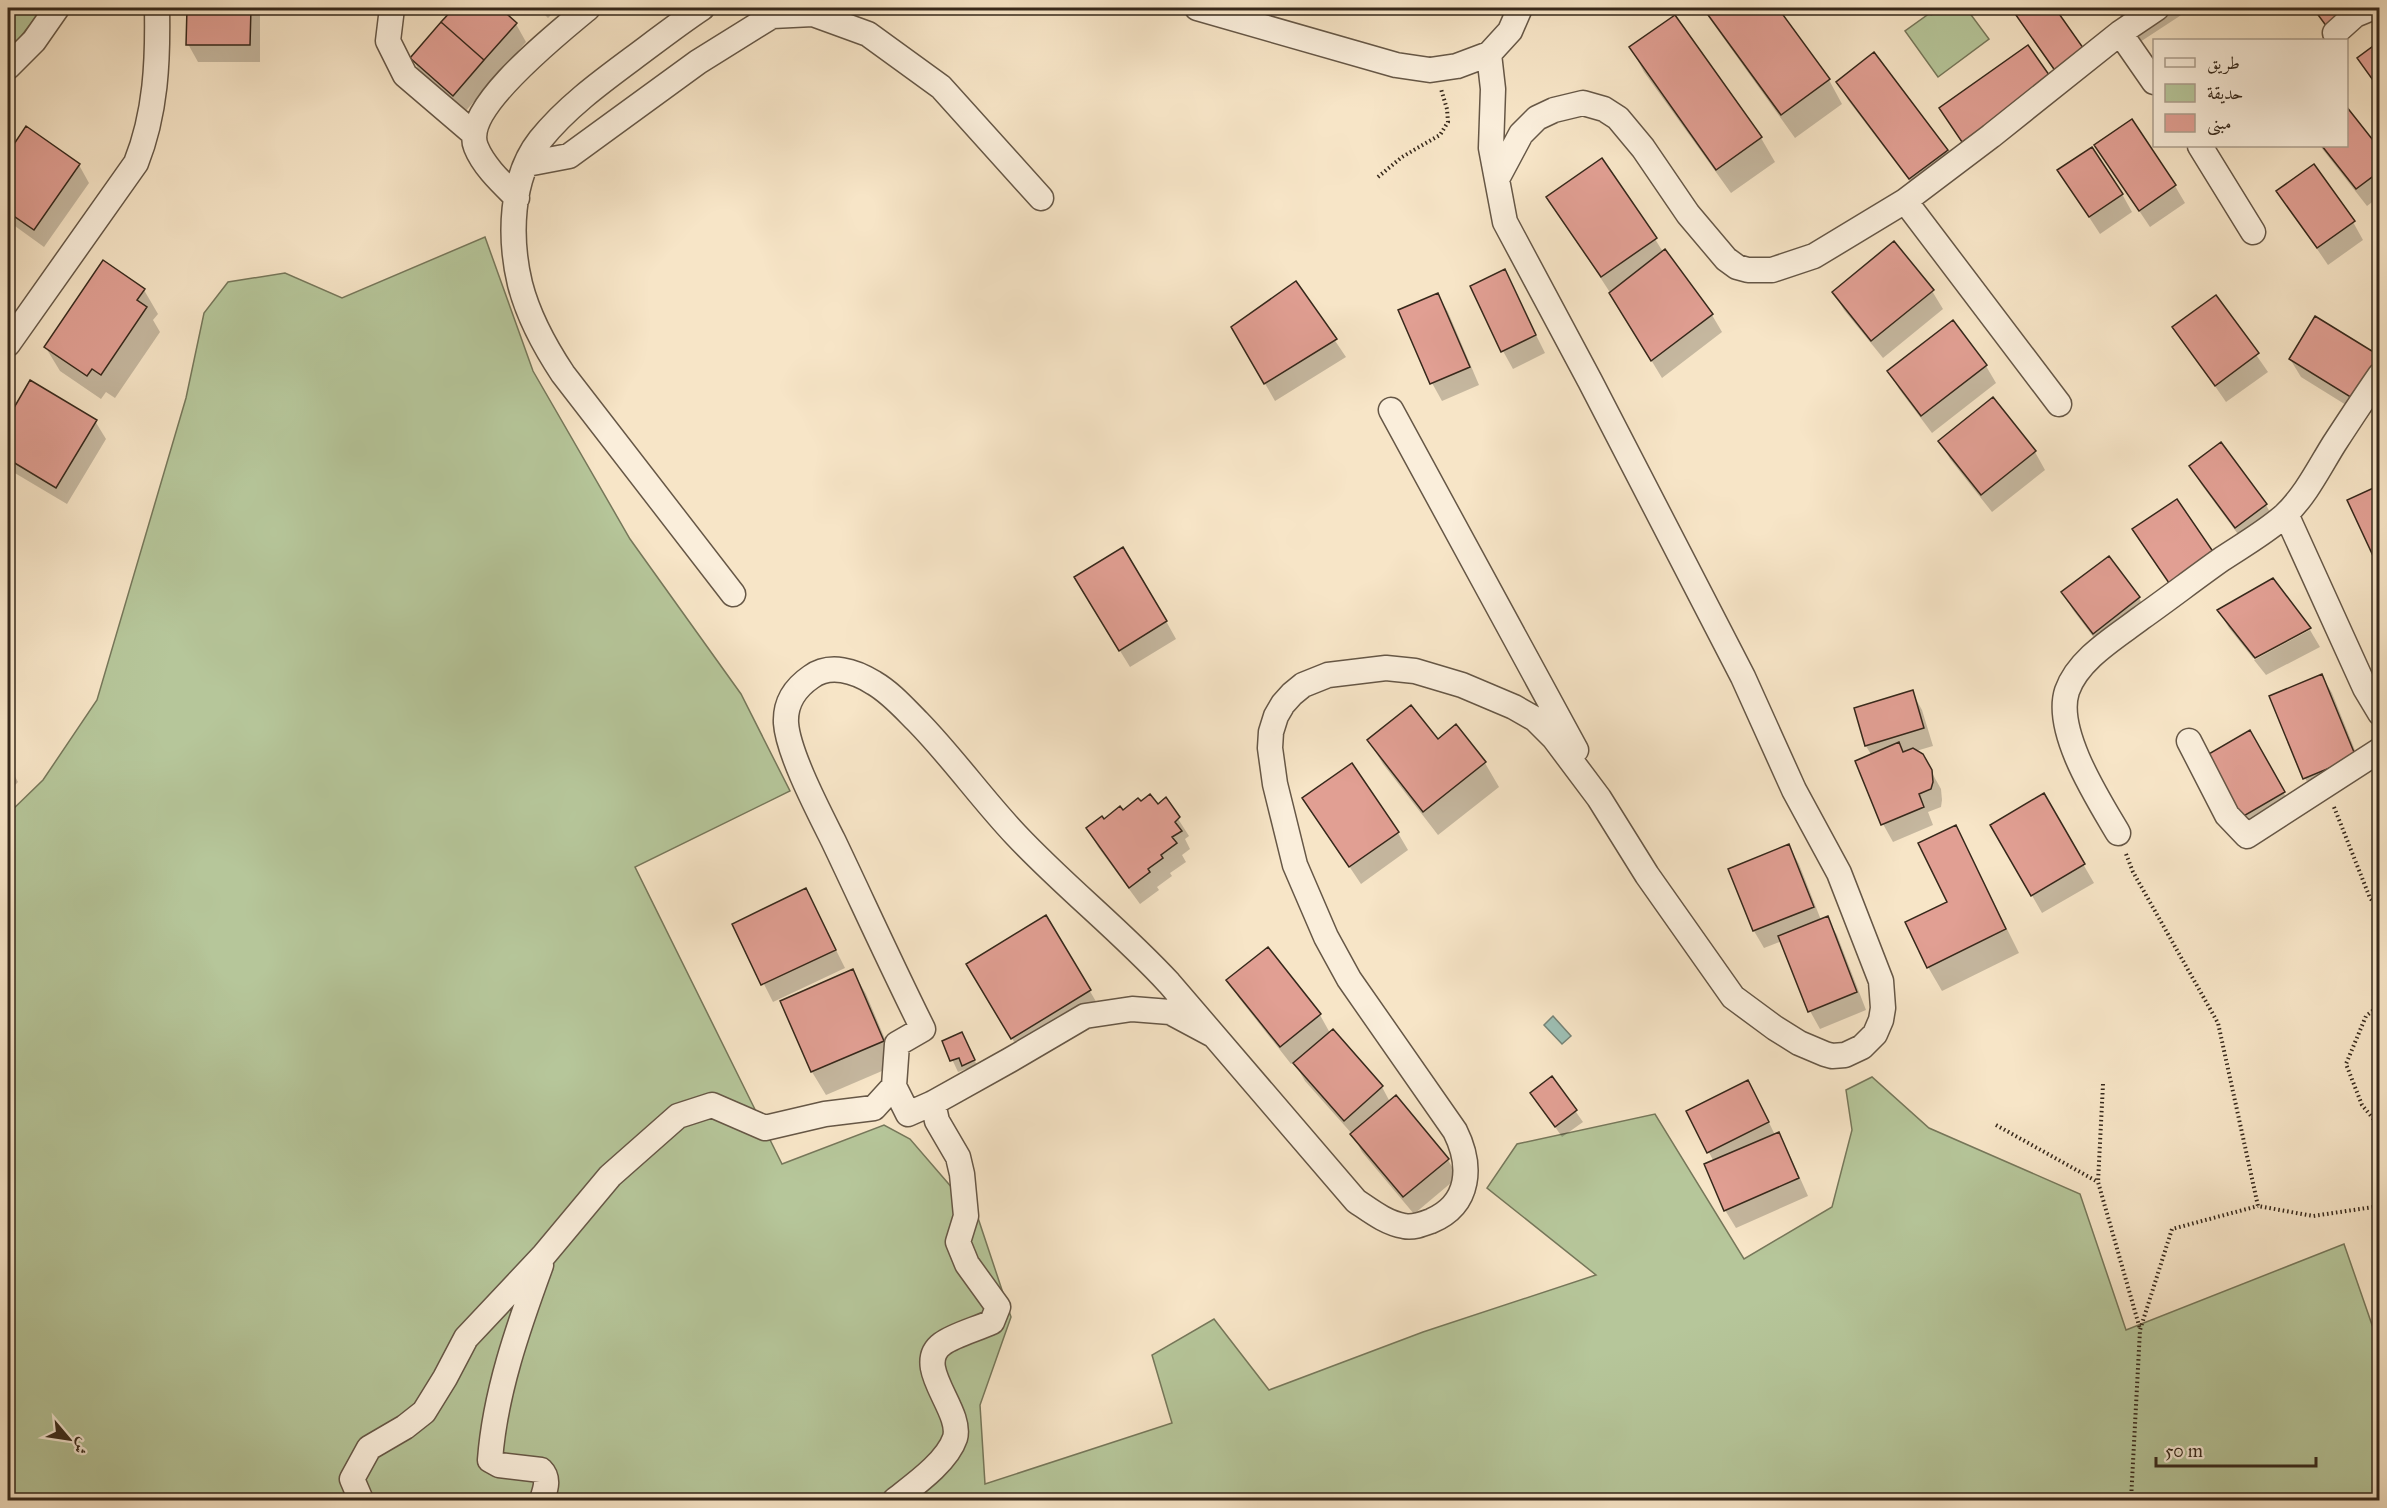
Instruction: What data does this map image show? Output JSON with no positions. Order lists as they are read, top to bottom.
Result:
{
  "legend": ["طريق", "حديقة", "مبنى"],
  "scale_bar": "50 m",
  "north": "bottom right"
}
